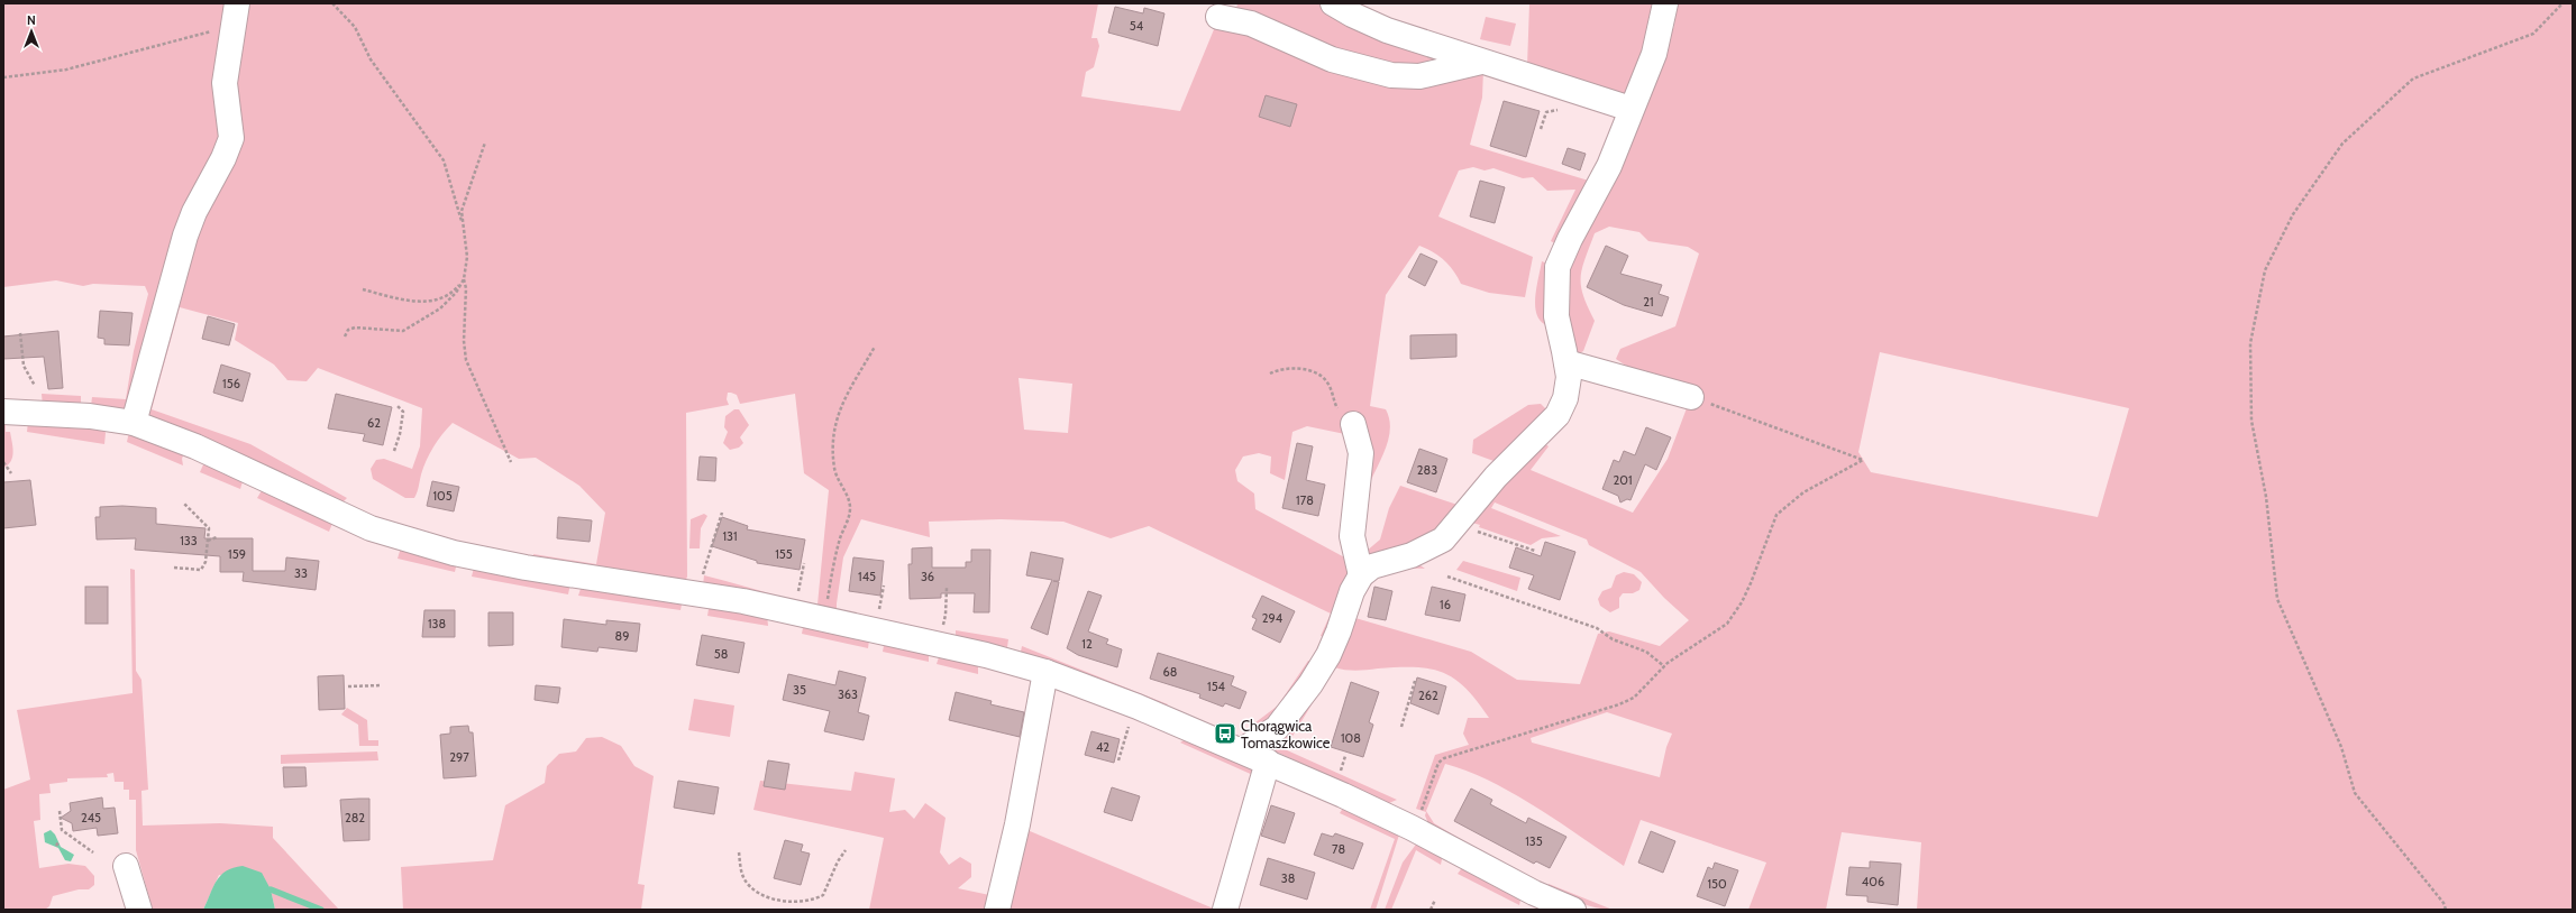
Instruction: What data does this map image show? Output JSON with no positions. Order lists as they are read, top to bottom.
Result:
{
  "places": {
    "bus stop": ["Chorągwica Tomaszkowice"]
  },
  "house_numbers": [
    "54",
    "21",
    "156",
    "62",
    "283",
    "201",
    "105",
    "178",
    "131",
    "133",
    "159",
    "155",
    "33",
    "145",
    "36",
    "16",
    "294",
    "138",
    "89",
    "12",
    "58",
    "68",
    "154",
    "35",
    "363",
    "262",
    "108",
    "42",
    "297",
    "245",
    "282",
    "135",
    "78",
    "38",
    "406",
    "150"
  ],
  "north": "top"
}
